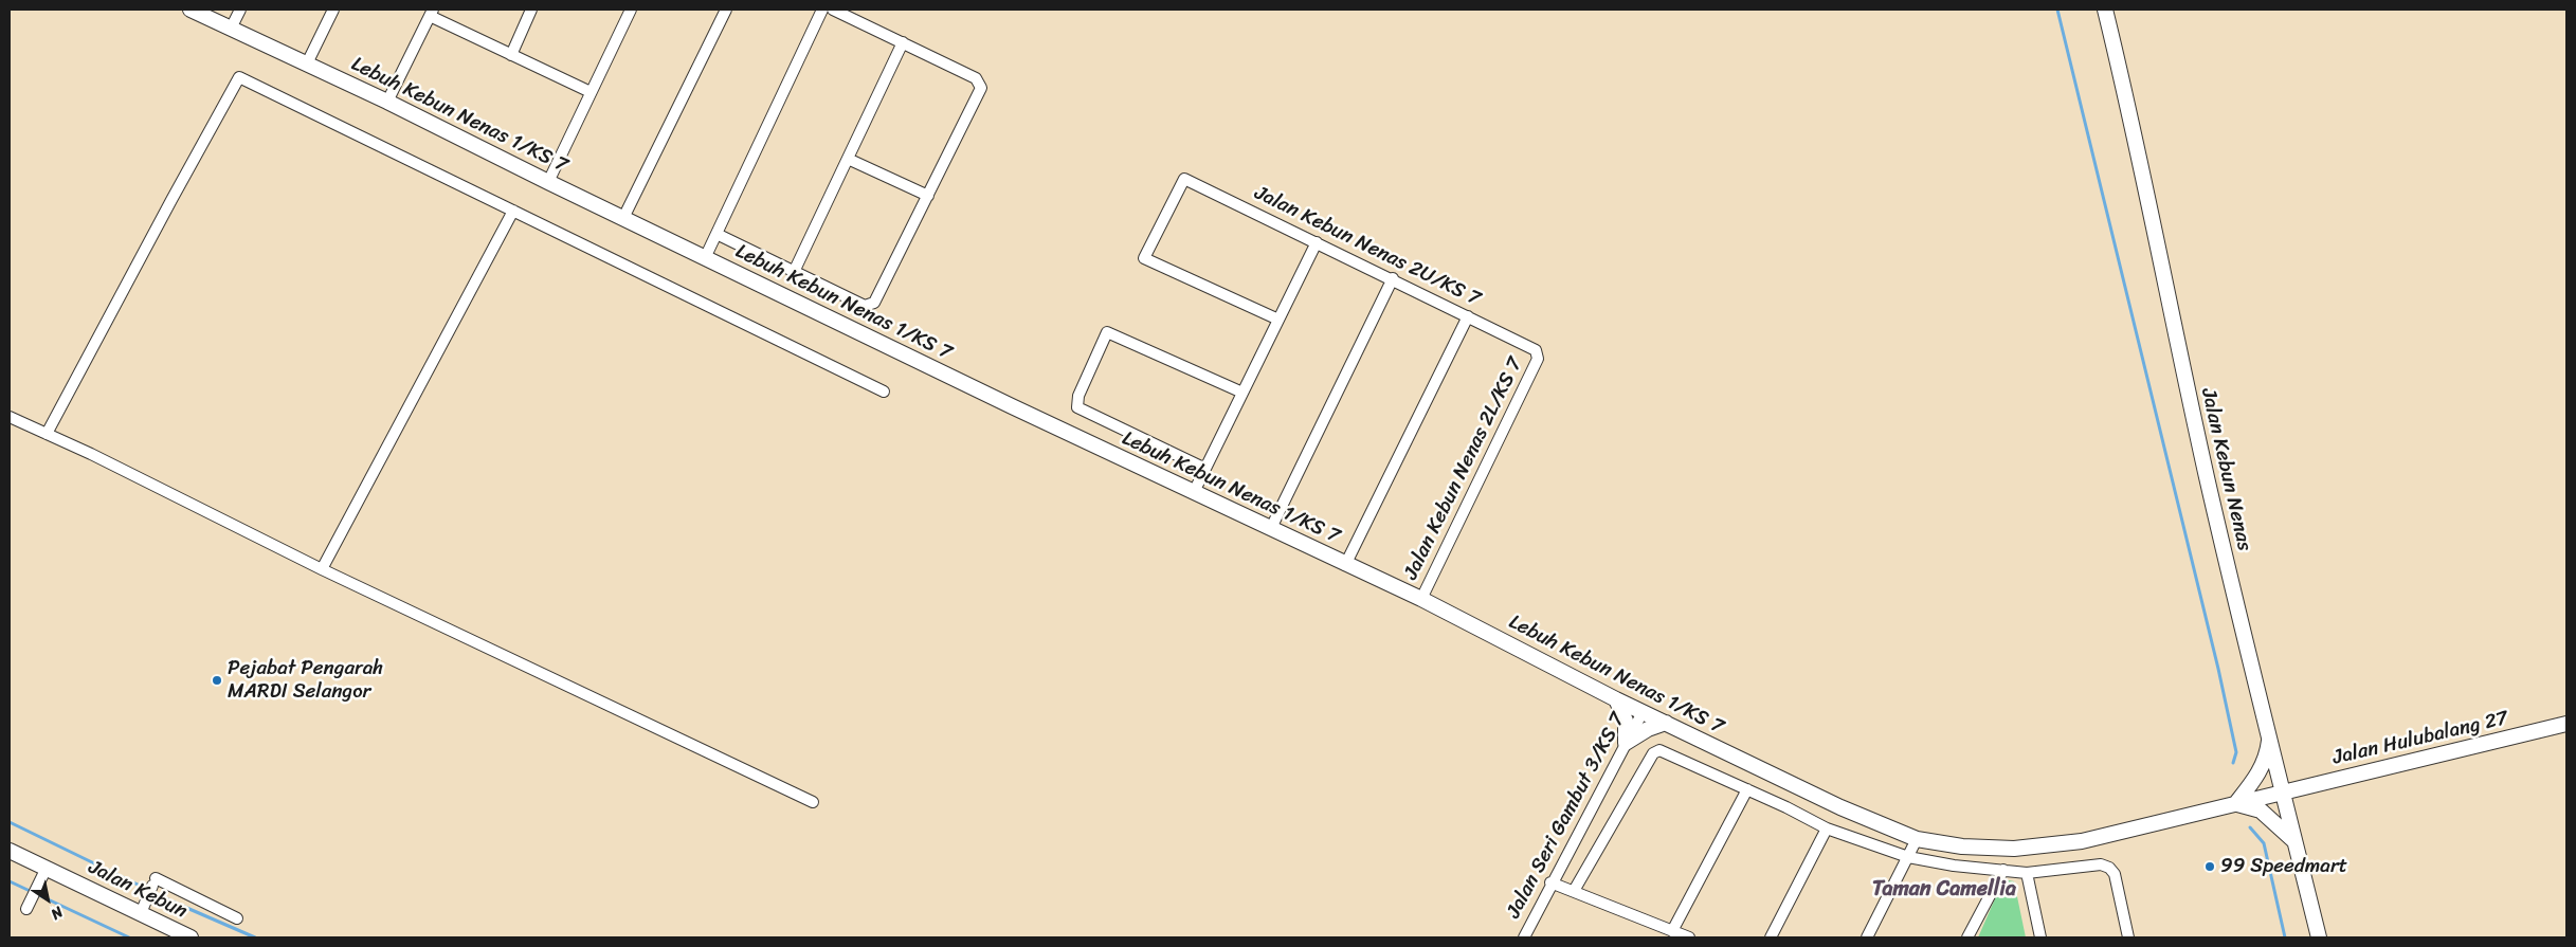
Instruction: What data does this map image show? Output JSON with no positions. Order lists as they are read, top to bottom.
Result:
{
  "streets": {
    "street": [
      "Lebuh Kebun Nenas 1/KS 7",
      "Jalan Kebun Nenas 2U/KS 7",
      "Jalan Kebun Nenas 2L/KS 7",
      "Jalan Kebun Nenas",
      "Jalan Hulubalang 27",
      "Jalan Seri Gambut 3/KS 7",
      "Jalan Kebun"
    ]
  },
  "crossings": [
    ["Lebuh Kebun Nenas 1/KS 7", "Jalan Kebun Nenas 2L/KS 7"],
    ["Lebuh Kebun Nenas 1/KS 7", "Jalan Kebun Nenas"],
    ["Lebuh Kebun Nenas 1/KS 7", "Jalan Hulubalang 27"],
    ["Lebuh Kebun Nenas 1/KS 7", "Jalan Seri Gambut 3/KS 7"],
    ["Jalan Kebun Nenas 2U/KS 7", "Jalan Kebun Nenas 2L/KS 7"],
    ["Jalan Kebun Nenas", "Jalan Hulubalang 27"]
  ],
  "districts": ["Taman Camellia"],
  "places": ["Pejabat Pengarah MARDI Selangor", "99 Speedmart"],
  "north": "bottom right"
}
